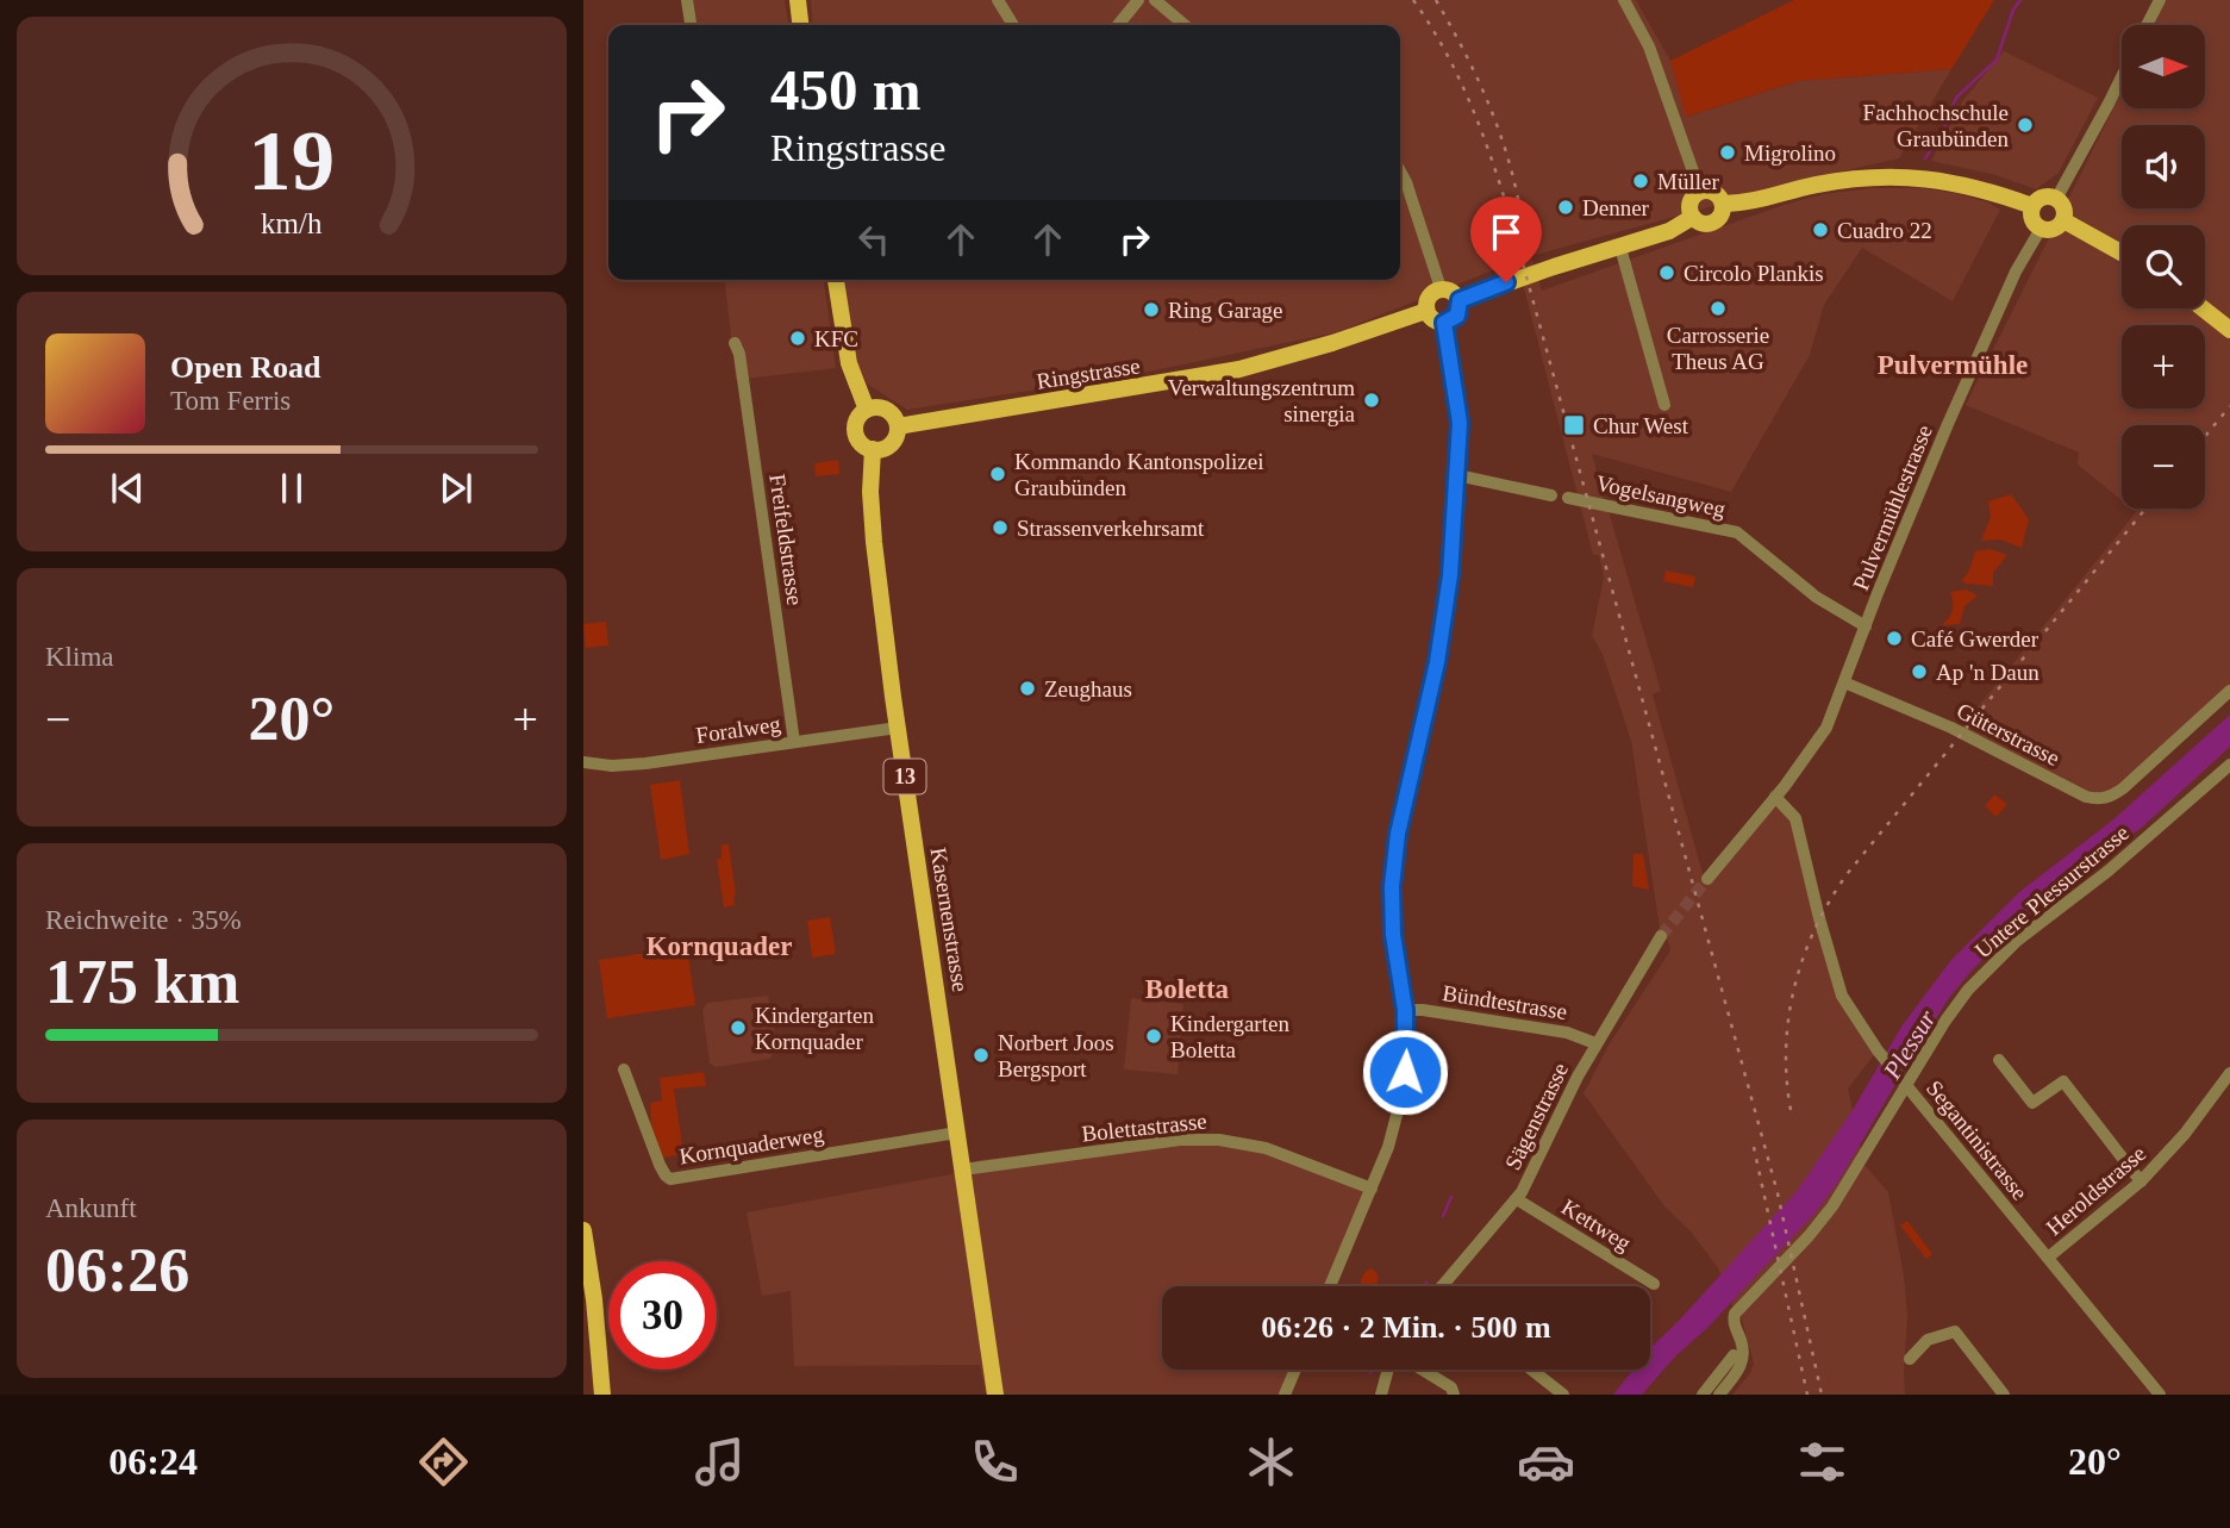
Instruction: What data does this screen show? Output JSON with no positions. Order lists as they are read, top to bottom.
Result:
{
  "streets": {
    "main road": ["Ringstrasse", "13", "Kasernenstrasse"],
    "street": [
      "Vogelsangweg",
      "Pulvermühlestrasse",
      "Freifeldstrasse",
      "Foralweg",
      "Güterstrasse",
      "Untere Plessurstrasse",
      "Bündtestrasse",
      "Sägenstrasse",
      "Bolettastrasse",
      "Segantinistrasse",
      "Kornquaderweg",
      "Heroldstrasse",
      "Kettweg"
    ]
  },
  "crossings": [
    ["Ringstrasse", "Kasernenstrasse"],
    ["Vogelsangweg", "Pulvermühlestrasse"],
    ["Pulvermühlestrasse", "Güterstrasse"],
    ["Pulvermühlestrasse", "Segantinistrasse"],
    ["Freifeldstrasse", "Foralweg"],
    ["Foralweg", "Kasernenstrasse"],
    ["Untere Plessurstrasse", "Segantinistrasse"],
    ["Kasernenstrasse", "Bolettastrasse"],
    ["Kasernenstrasse", "Kornquaderweg"],
    ["Bündtestrasse", "Sägenstrasse"],
    ["Sägenstrasse", "Kettweg"],
    ["Segantinistrasse", "Heroldstrasse"]
  ],
  "districts": ["Pulvermühle", "Kornquader", "Boletta"],
  "water": ["Plessur"],
  "places": {
    "other": [
      "Fachhochschule Graubünden",
      "Migrolino",
      "Müller",
      "Denner",
      "Cuadro 22",
      "Circolo Plankis",
      "Carrosserie Theus AG",
      "Ring Garage",
      "KFC",
      "Verwaltungszentrum sinergia",
      "Kommando Kantonspolizei Graubünden",
      "Strassenverkehrsamt",
      "Café Gwerder",
      "Ap 'n Daun",
      "Zeughaus",
      "Kindergarten Kornquader",
      "Kindergarten Boletta",
      "Norbert Joos Bergsport"
    ],
    "transit": ["Chur West"]
  },
  "north": "right",
  "page": {
    "map_buttons": ["+", "−"],
    "turn": ["450 m", "Ringstrasse"],
    "song": ["Open Road", "Tom Ferris"],
    "tile": [
      "Klima",
      ["Reichweite · 35%", "175 km"],
      ["Ankunft", "06:26"]
    ],
    "heat": ["−", "20°", "+"],
    "limit": "30",
    "trip": "06:26 · 2 Min. · 500 m",
    "tabs": ["06:24", "20°"],
    "gauge": ["19", "km/h"]
  }
}
